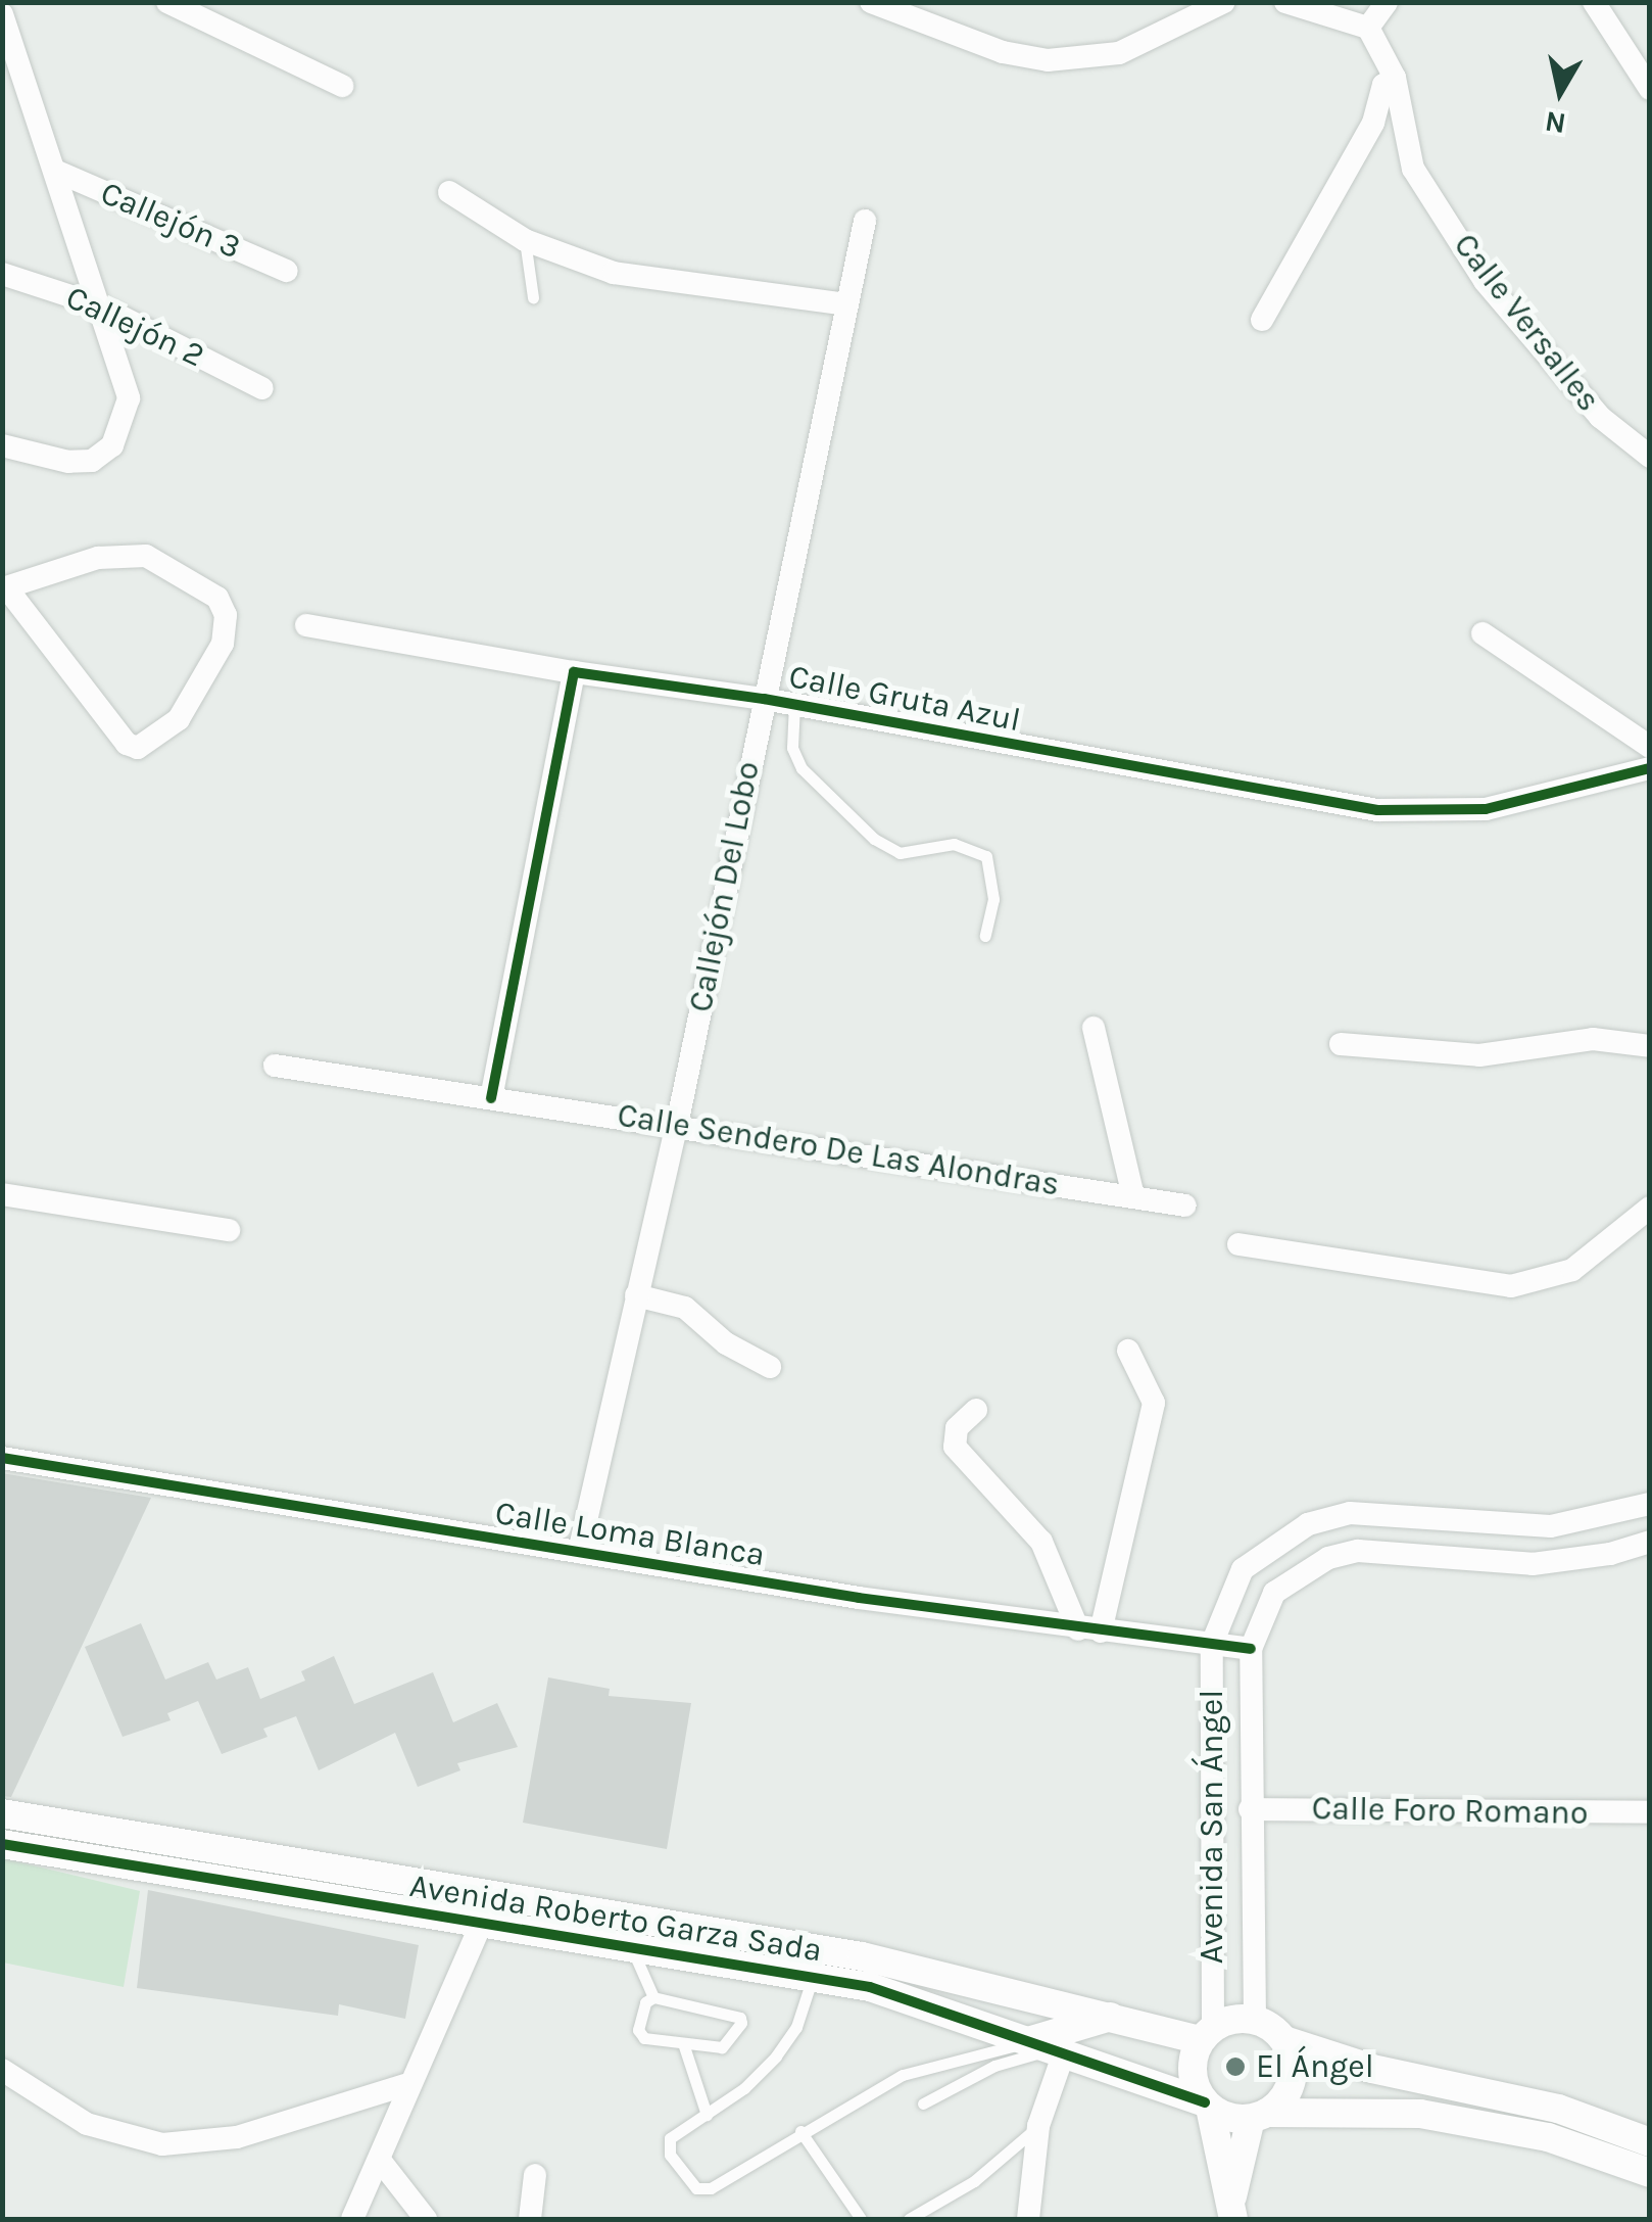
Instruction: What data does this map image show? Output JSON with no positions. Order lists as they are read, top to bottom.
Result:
{
  "streets": {
    "street": [
      "Callejón 3",
      "Calle Versalles",
      "Callejón 2",
      "Calle Gruta Azul",
      "Callejón Del Lobo",
      "Calle Sendero De Las Alondras",
      "Calle Loma Blanca",
      "Calle Foro Romano",
      "Avenida San Ángel",
      "Avenida Roberto Garza Sada"
    ]
  },
  "crossings": [
    ["Calle Gruta Azul", "Callejón Del Lobo"],
    ["Callejón Del Lobo", "Calle Sendero De Las Alondras"],
    ["Callejón Del Lobo", "Calle Loma Blanca"],
    ["Calle Loma Blanca", "Avenida San Ángel"],
    ["Calle Foro Romano", "Avenida San Ángel"],
    ["Avenida San Ángel", "Avenida Roberto Garza Sada"]
  ],
  "places": ["El Ángel"],
  "north": "bottom"
}
